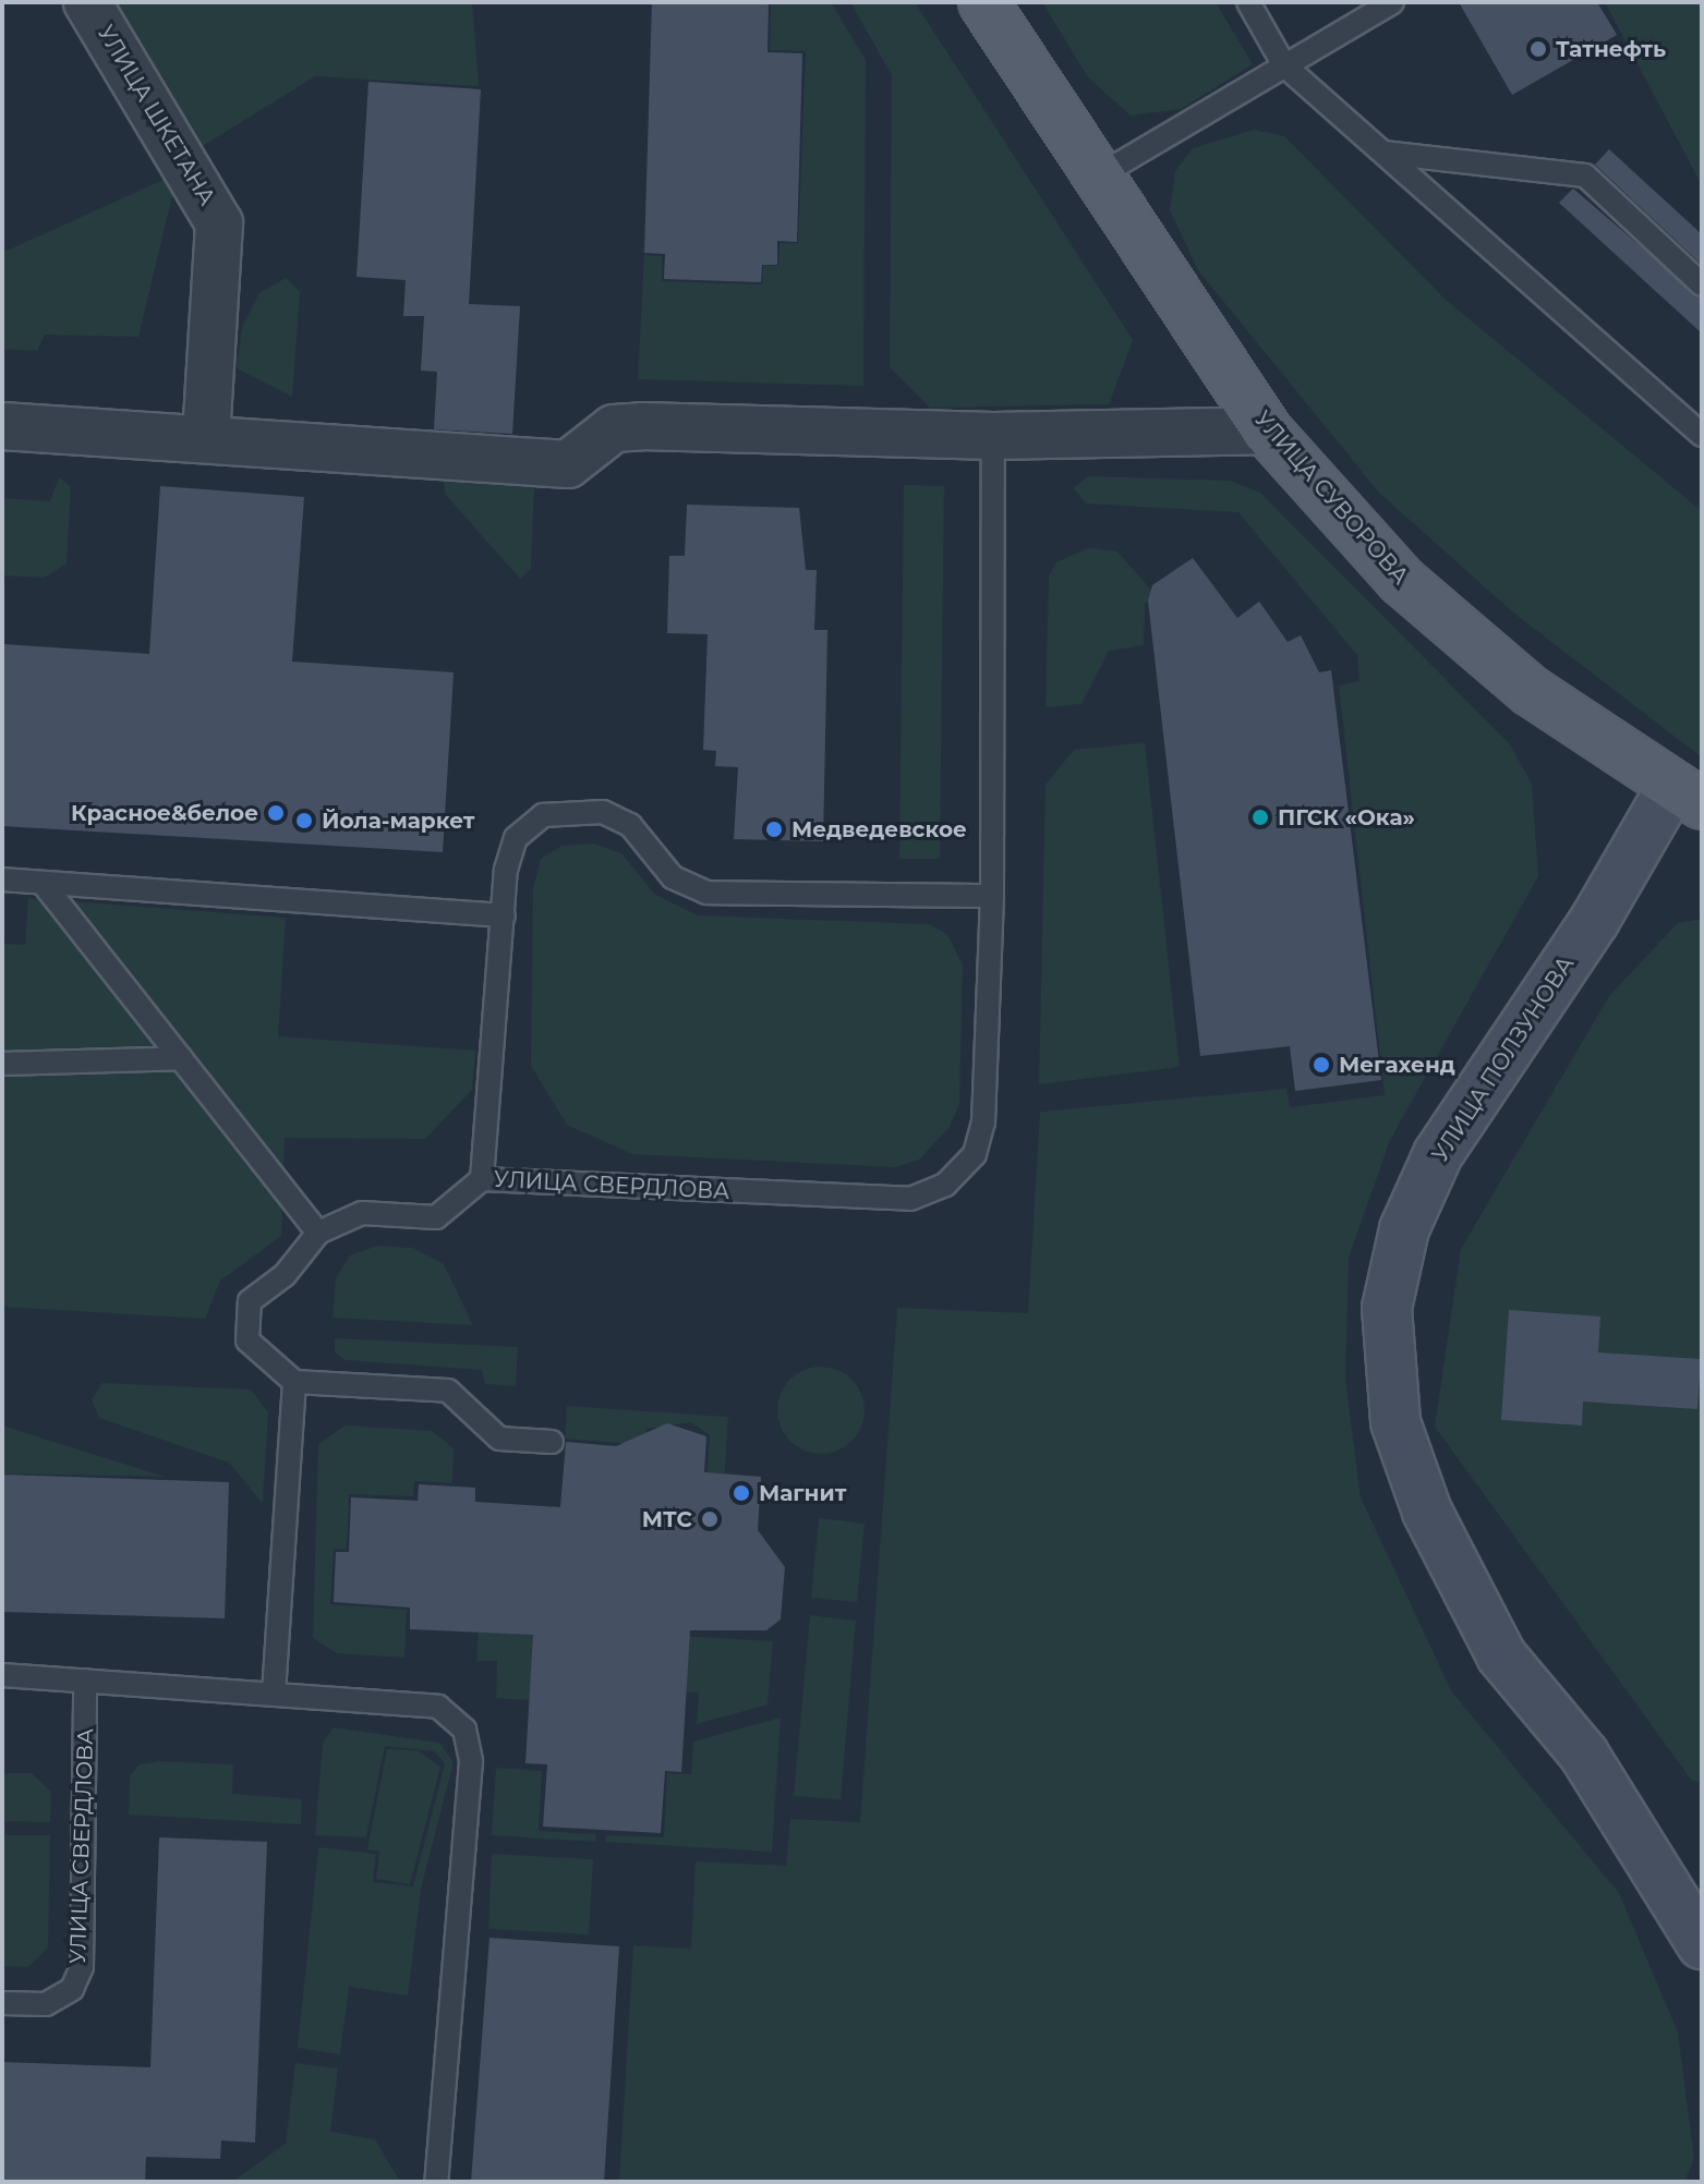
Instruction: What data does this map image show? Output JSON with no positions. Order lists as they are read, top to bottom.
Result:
{
  "streets": {
    "main road": ["УЛИЦА СУВОРОВА", "УЛИЦА ПОЛЗУНОВА"],
    "street": ["УЛИЦА ШКЕТАНА"],
    "lane": ["УЛИЦА СВЕРДЛОВА"]
  },
  "crossings": [
    ["УЛИЦА СУВОРОВА", "УЛИЦА ПОЛЗУНОВА"]
  ],
  "places": [
    "Татнефть",
    "Красное&белое",
    "ПГСК «Ока»",
    "Йола-маркет",
    "Медведевское",
    "Мегахенд",
    "Магнит",
    "МТС"
  ]
}
